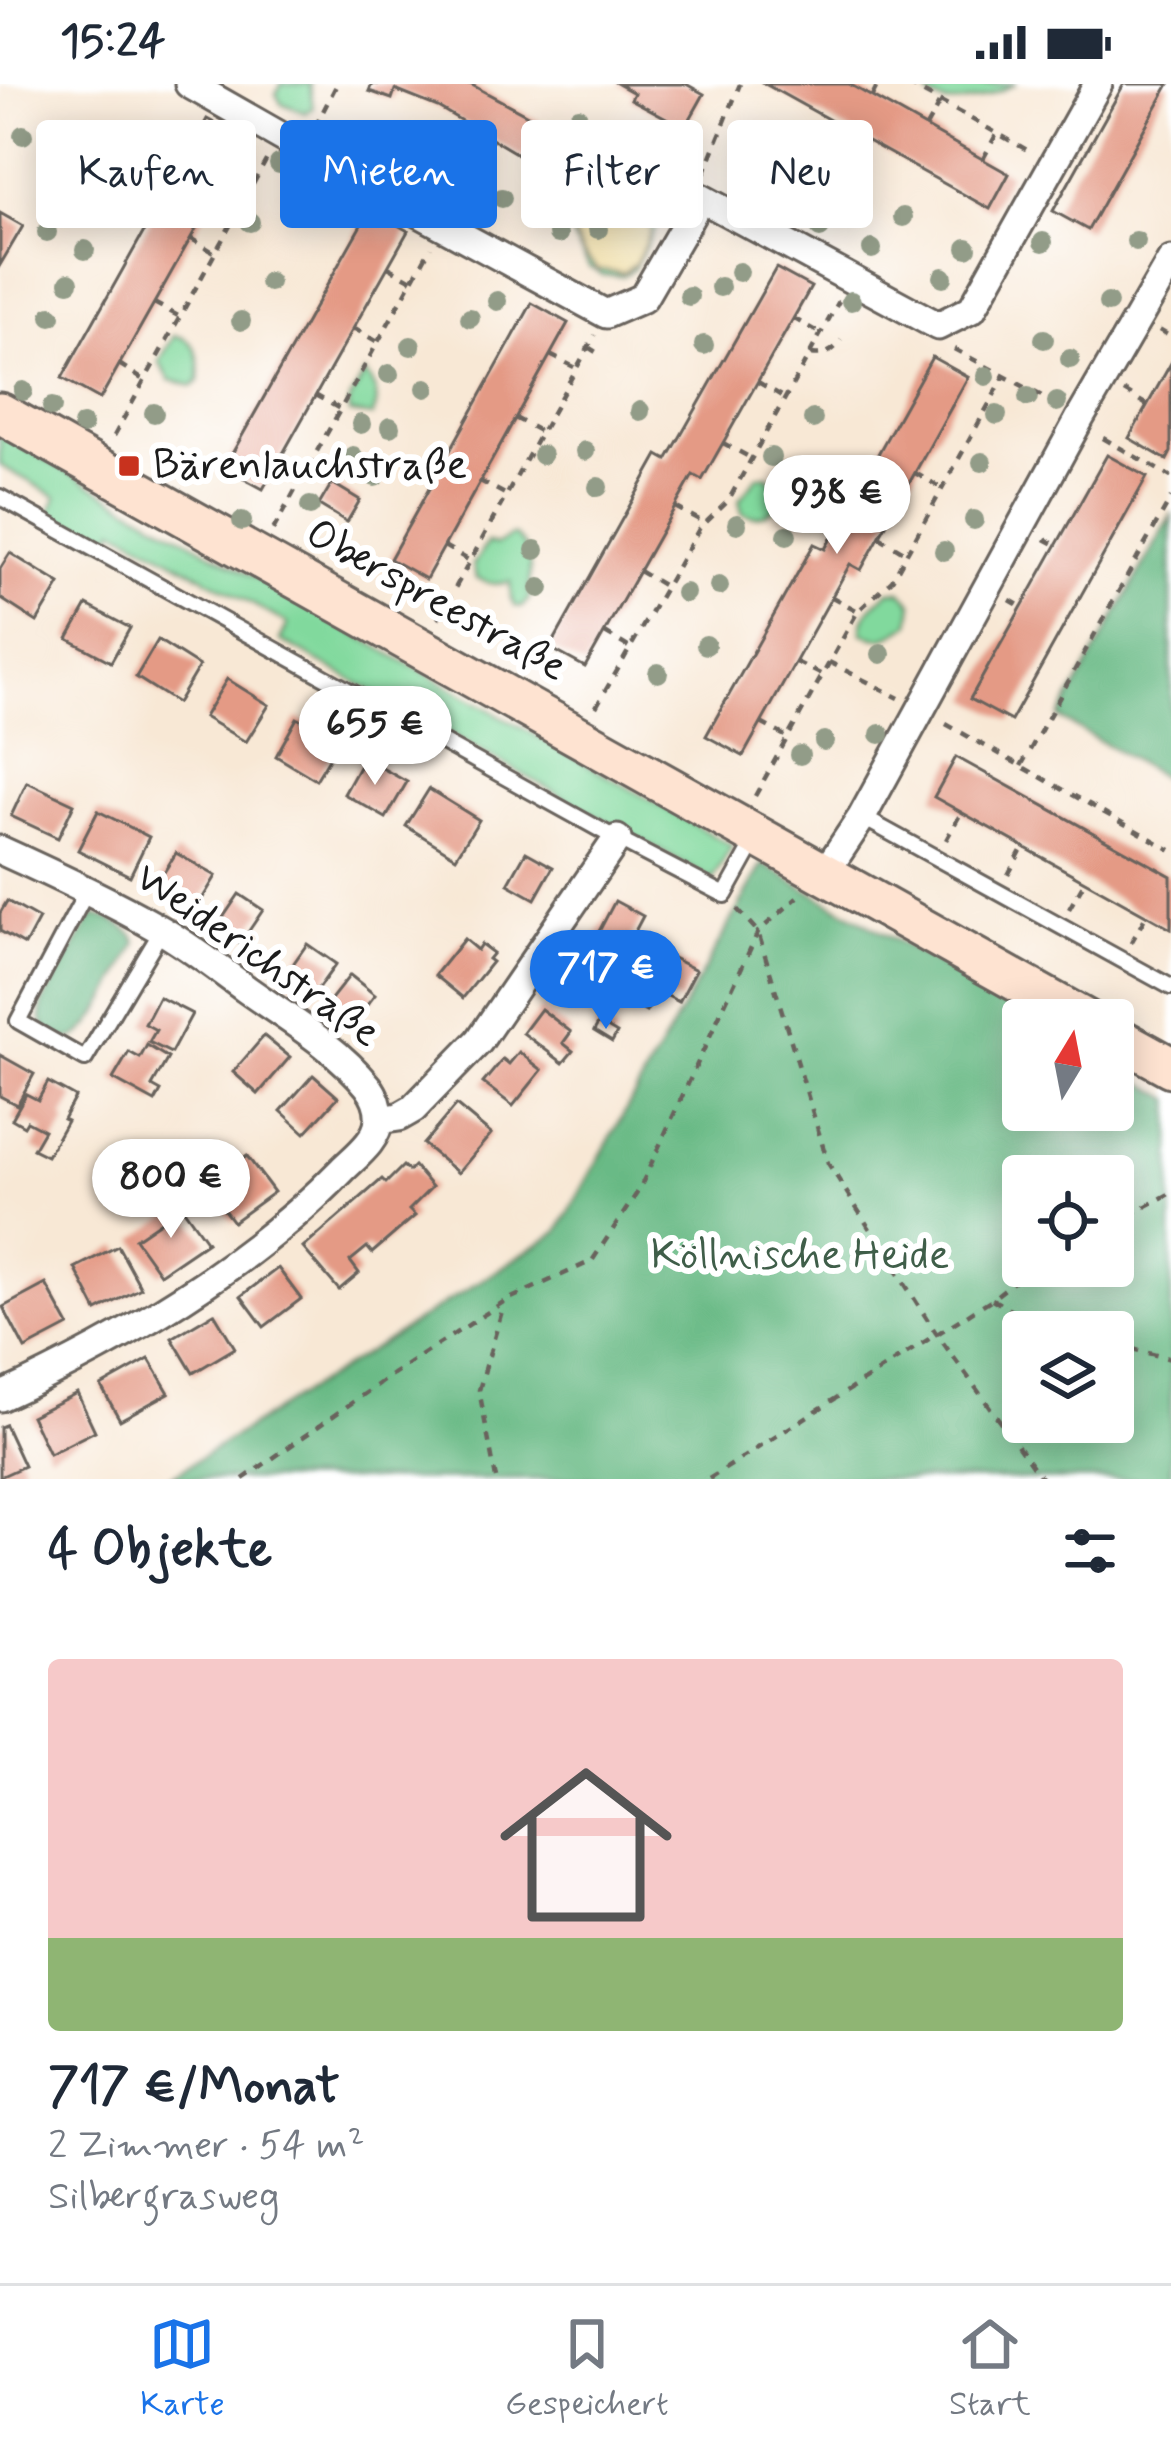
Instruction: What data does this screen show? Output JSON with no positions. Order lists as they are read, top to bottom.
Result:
{
  "streets": {
    "main road": ["Oberspreestraße"],
    "street": ["Weiderichstraße"]
  },
  "parks": ["Köllnische Heide"],
  "places": {
    "transit": ["Bärenlauchstraße"]
  },
  "north": "top",
  "page": {
    "status": "15:24",
    "chip": [
      "Kaufen",
      "Mieten",
      "Filter",
      "Neu"
    ],
    "price": [
      "938 €",
      "655 €",
      "717 €",
      "800 €"
    ],
    "heading": "4 Objekte",
    "list": [
      {
        "name": "717 €/Monat",
        "note": "2 Zimmer · 54 m² · Silbergrasweg"
      }
    ],
    "tabs": ["Karte", "Gespeichert", "Start"]
  }
}
